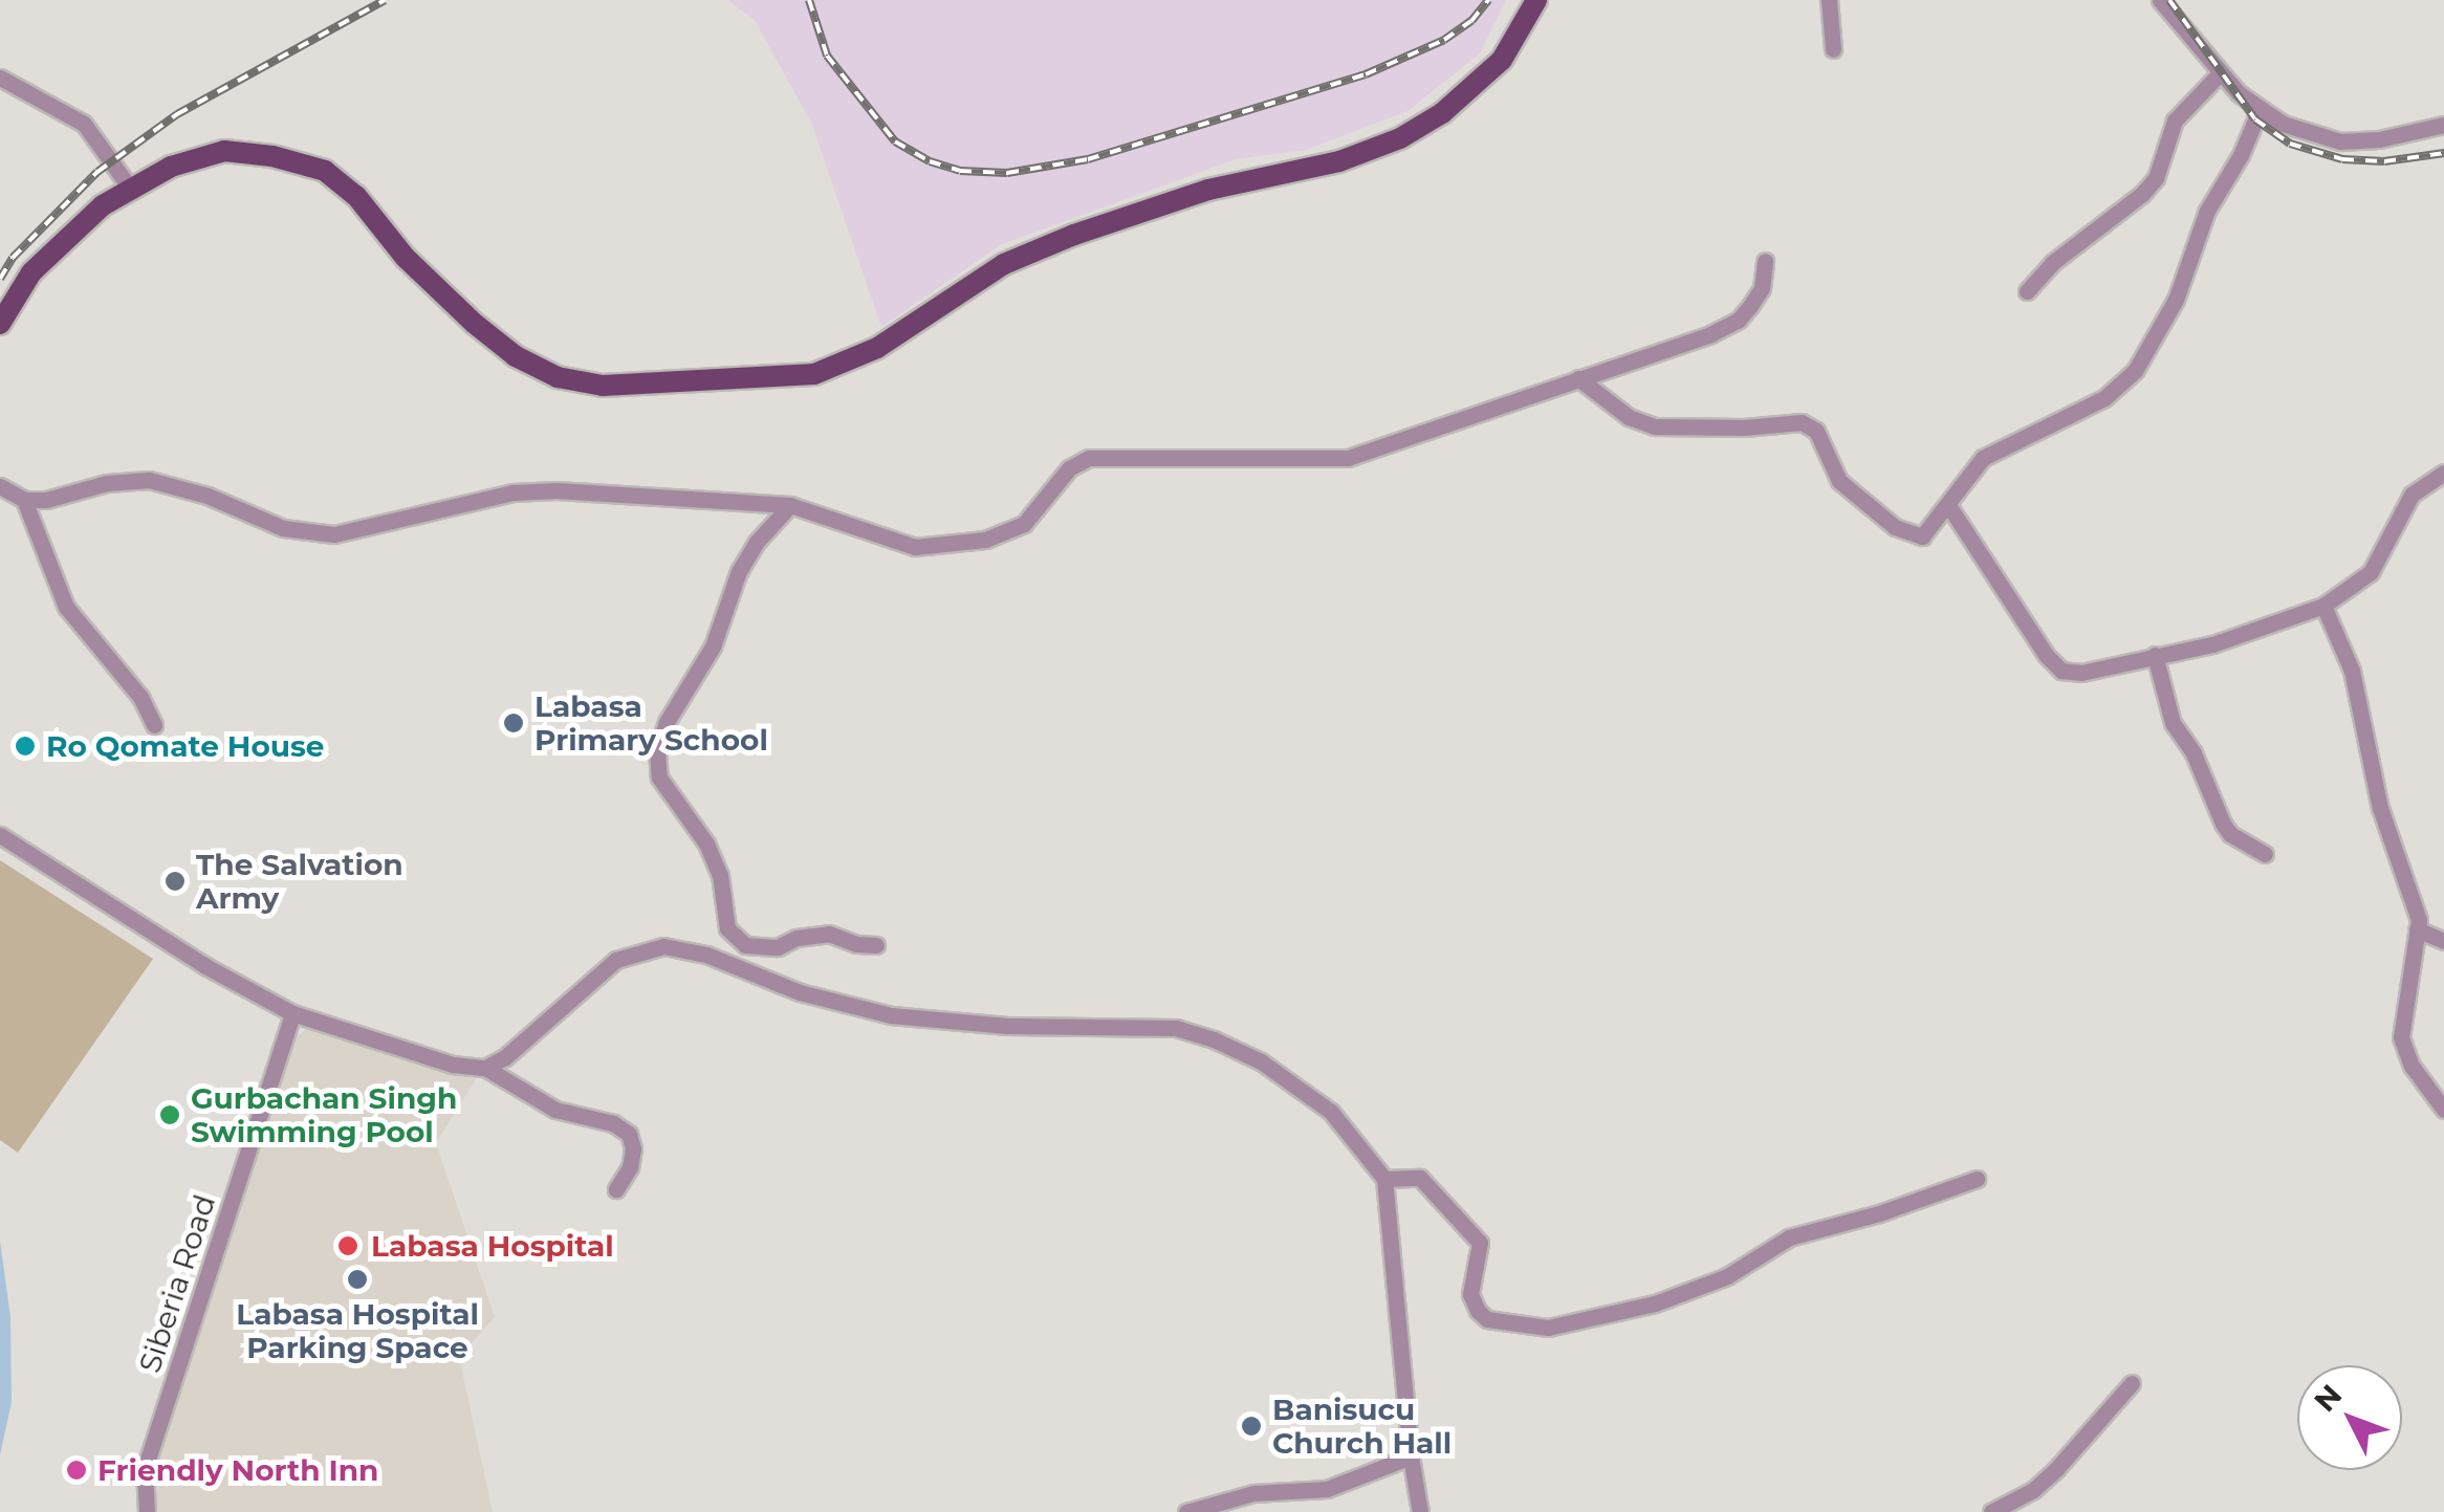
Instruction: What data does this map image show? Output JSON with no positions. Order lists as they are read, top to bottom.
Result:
{
  "streets": {
    "street": ["Siberia Road"]
  },
  "places": [
    "Labasa Primary School",
    "Ro Qomate House",
    "The Salvation Army",
    "Gurbachan Singh Swimming Pool",
    "Labasa Hospital",
    "Labasa Hospital Parking Space",
    "Banisucu Church Hall",
    "Friendly North Inn"
  ],
  "north": "top left"
}
